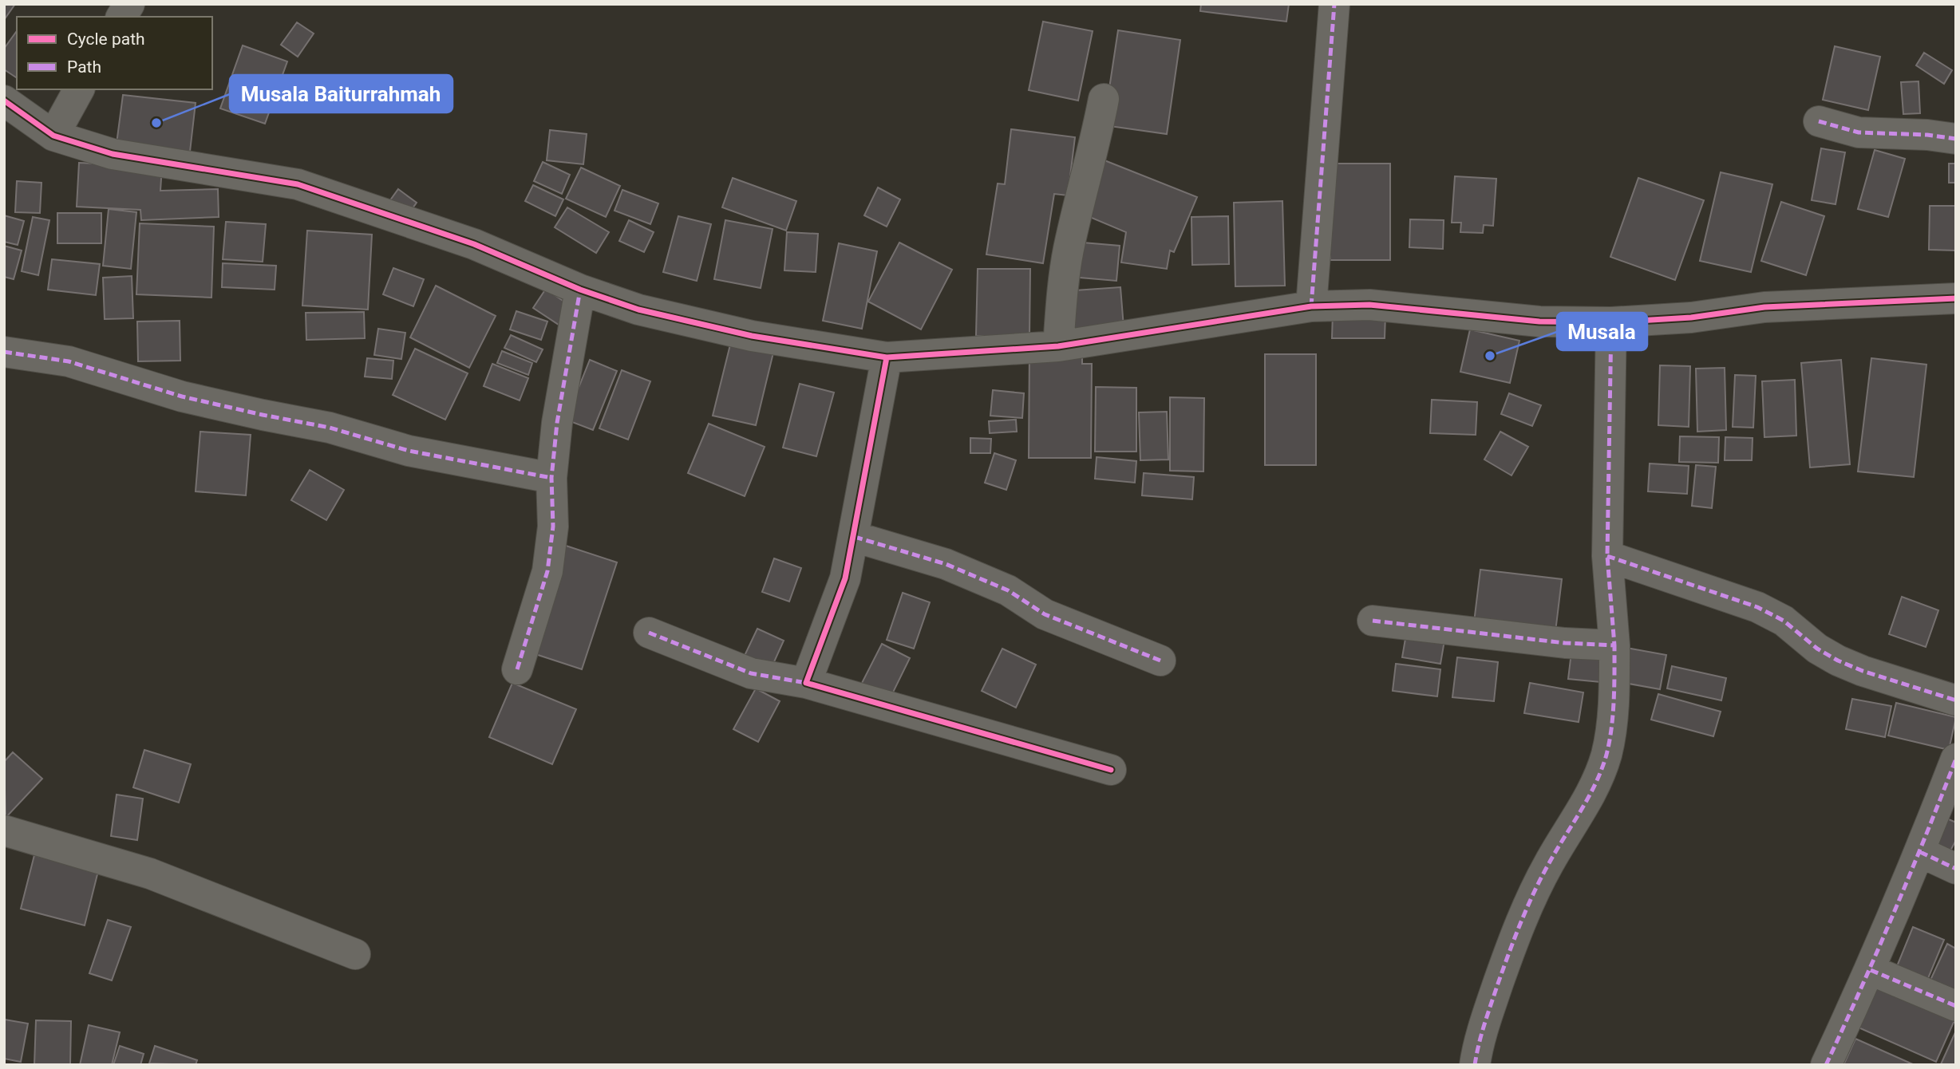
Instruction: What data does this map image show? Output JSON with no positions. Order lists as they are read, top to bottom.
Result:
{
  "places": ["Musala Baiturrahmah", "Musala"],
  "legend": ["Cycle path", "Path"]
}
